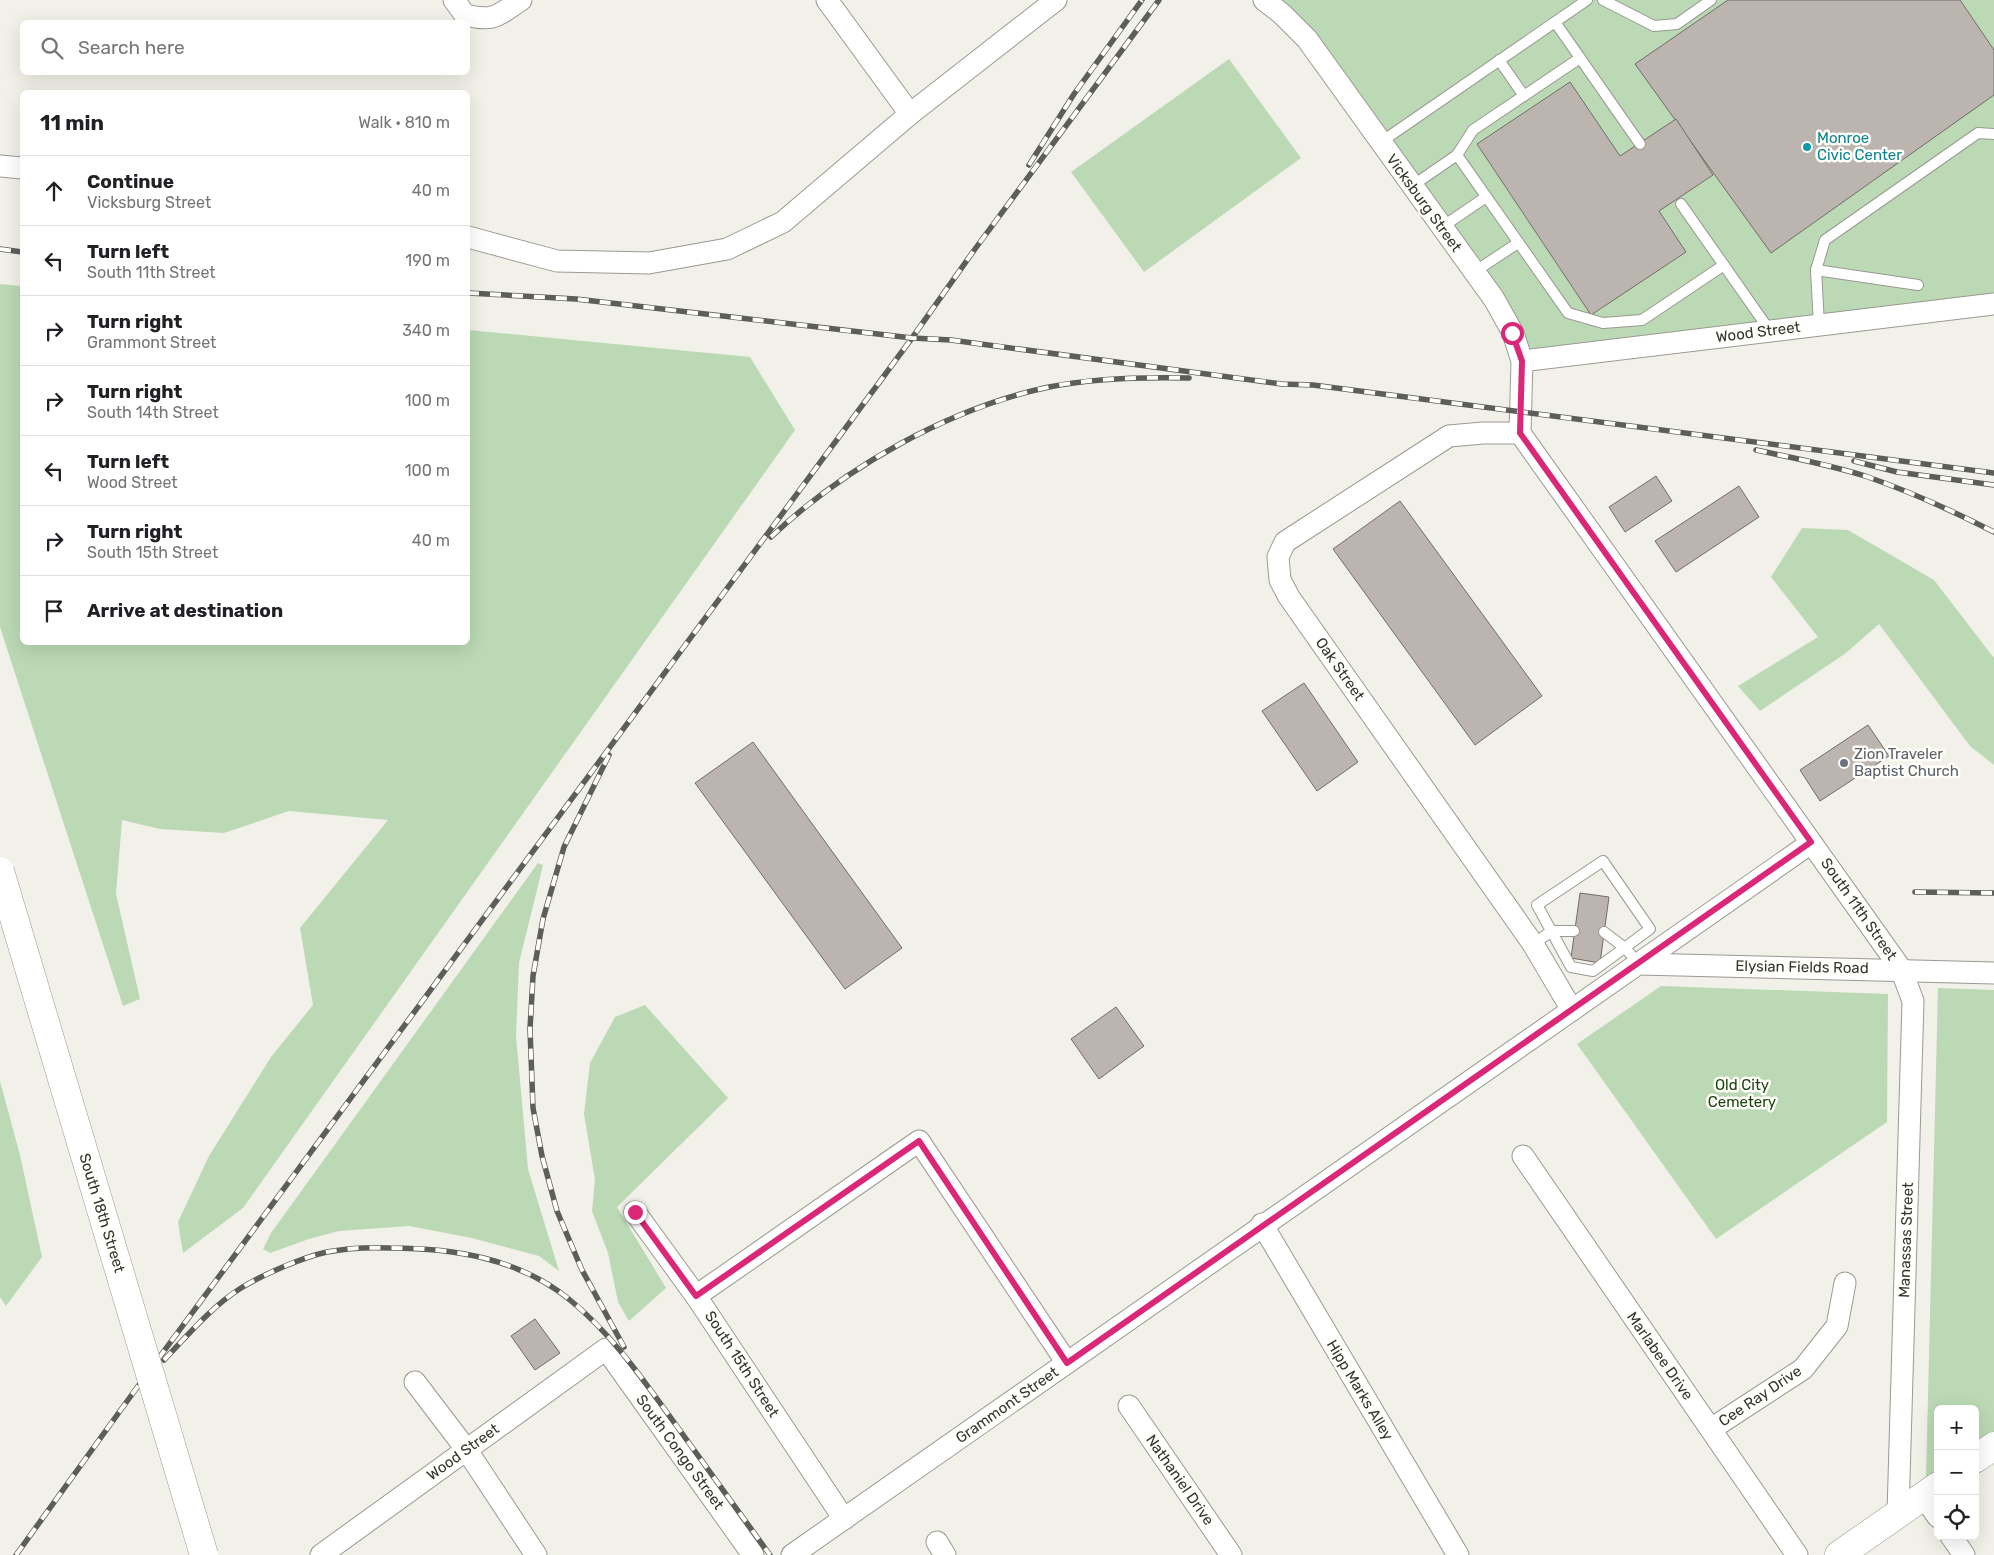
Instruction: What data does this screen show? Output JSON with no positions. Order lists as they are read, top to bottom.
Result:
{
  "streets": {
    "main road": ["South 18th Street"],
    "street": [
      "Vicksburg Street",
      "Wood Street",
      "Oak Street",
      "South 11th Street",
      "Elysian Fields Road",
      "Manassas Street",
      "Marlabee Drive",
      "South 15th Street",
      "Hipp Marks Alley",
      "Cee Ray Drive",
      "Grammont Street",
      "South Congo Street",
      "Nathaniel Drive"
    ]
  },
  "crossings": [
    ["Vicksburg Street", "Wood Street"],
    ["Vicksburg Street", "Oak Street"],
    ["Vicksburg Street", "South 11th Street"],
    ["Wood Street", "South Congo Street"],
    ["Oak Street", "South 11th Street"],
    ["Oak Street", "Grammont Street"],
    ["South 11th Street", "Elysian Fields Road"],
    ["South 11th Street", "Manassas Street"],
    ["South 11th Street", "Grammont Street"],
    ["Elysian Fields Road", "Manassas Street"],
    ["Elysian Fields Road", "Grammont Street"],
    ["Marlabee Drive", "Cee Ray Drive"],
    ["South 15th Street", "Grammont Street"],
    ["Hipp Marks Alley", "Grammont Street"]
  ],
  "parks": ["Old City Cemetery"],
  "places": ["Monroe Civic Center", "Zion Traveler Baptist Church"],
  "page": {
    "search": "Search here",
    "heading": ["11 min", "Walk · 810 m"],
    "list": [
      ["Continue", "Vicksburg Street", "40 m"],
      ["Turn left", "South 11th Street", "190 m"],
      ["Turn right", "Grammont Street", "340 m"],
      ["Turn right", "South 14th Street", "100 m"],
      ["Turn left", "Wood Street", "100 m"],
      ["Turn right", "South 15th Street", "40 m"],
      "Arrive at destination"
    ],
    "map_buttons": ["+", "−"]
  }
}
